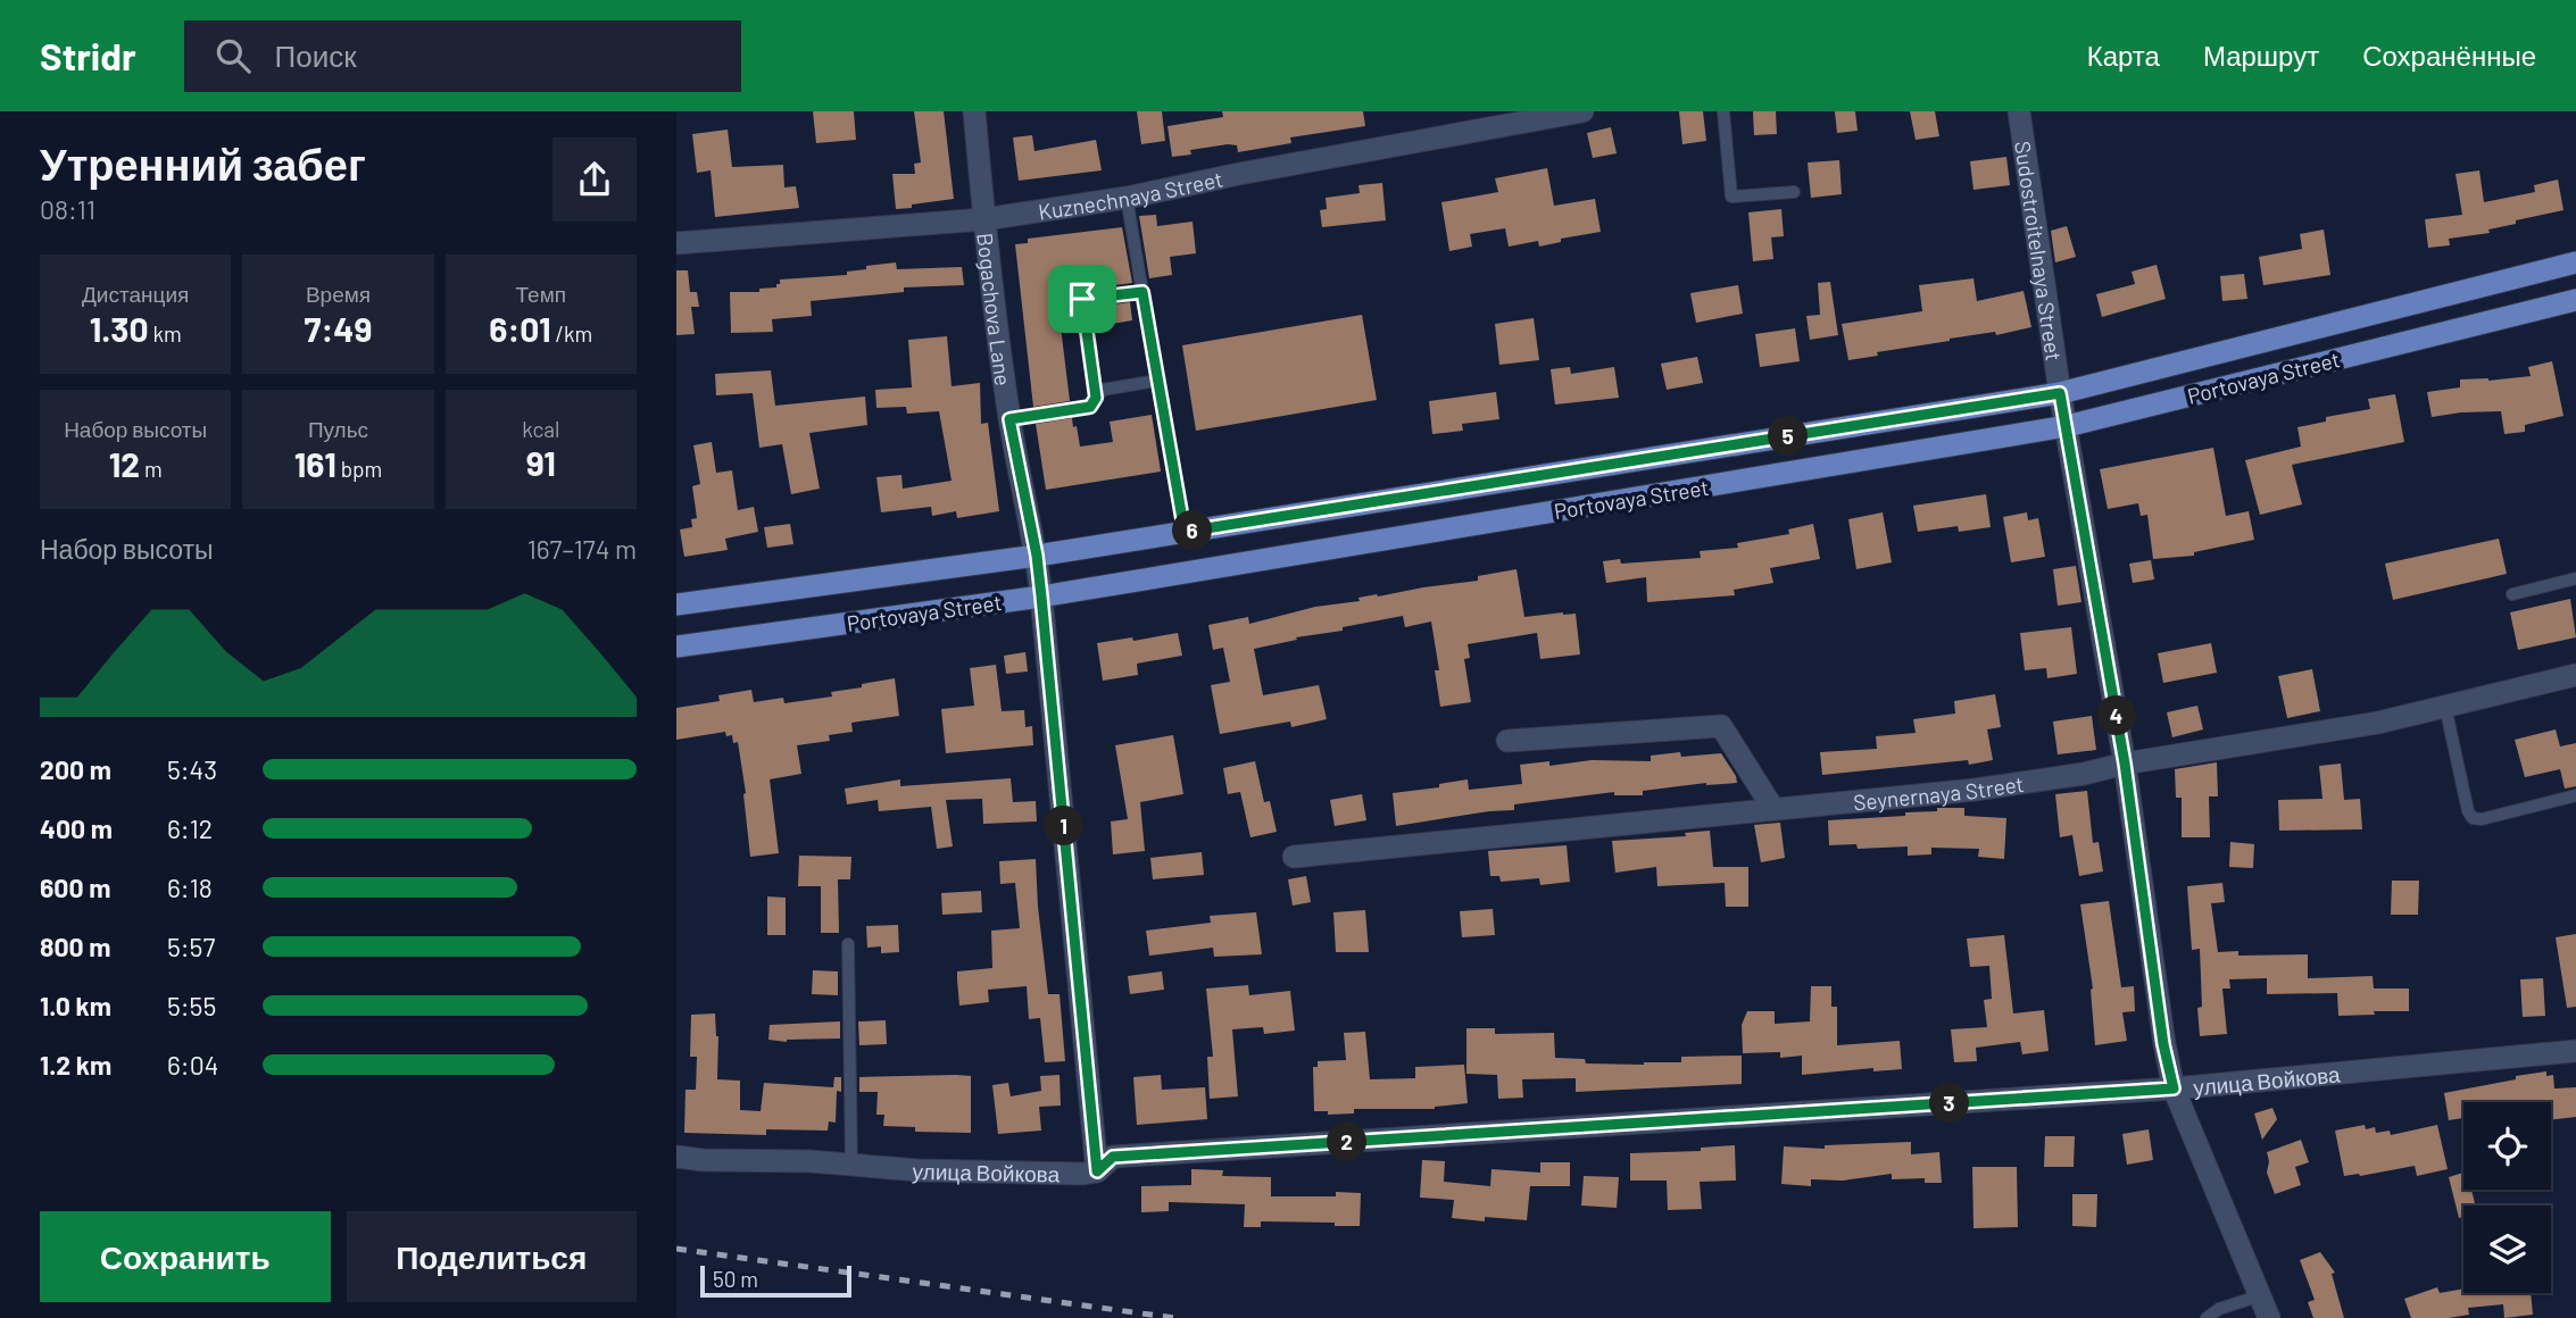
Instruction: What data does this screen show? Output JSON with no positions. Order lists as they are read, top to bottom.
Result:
{
  "streets": {
    "main road": ["Portovaya Street"],
    "street": [
      "Kuznechnaya Street",
      "Sudostroitelnaya Street",
      "Bogachova Lane",
      "Seynernaya Street",
      "улица Войкова"
    ]
  },
  "crossings": [
    ["Kuznechnaya Street", "Bogachova Lane"],
    ["Sudostroitelnaya Street", "Portovaya Street"],
    ["Sudostroitelnaya Street", "Seynernaya Street"],
    ["Sudostroitelnaya Street", "улица Войкова"],
    ["Bogachova Lane", "Portovaya Street"],
    ["Bogachova Lane", "улица Войкова"]
  ],
  "scale_bar": "50 m",
  "page": {
    "header": "Stridr",
    "search": "Поиск",
    "nav": ["Карта", "Маршрут", "Сохранённые"],
    "heading": ["Утренний забег", "08:11"],
    "stats": [
      ["Дистанция", "1.30 km"],
      ["Время", "7:49"],
      ["Темп", "6:01 /km"],
      ["Набор высоты", "12 m"],
      ["Пульс", "161 bpm"],
      ["kcal", "91"]
    ],
    "pins": [
      "5",
      "6",
      "4",
      "1",
      "3",
      "2"
    ],
    "chart": ["Набор высоты", "167–174 m"],
    "list": [
      {
        "name": "200 m",
        "note": "5:43"
      },
      {
        "name": "400 m",
        "note": "6:12"
      },
      {
        "name": "600 m",
        "note": "6:18"
      },
      {
        "name": "800 m",
        "note": "5:57"
      },
      {
        "name": "1.0 km",
        "note": "5:55"
      },
      {
        "name": "1.2 km",
        "note": "6:04"
      }
    ],
    "buttons": ["Сохранить", "Поделиться"],
    "scale": "50 m"
  }
}
